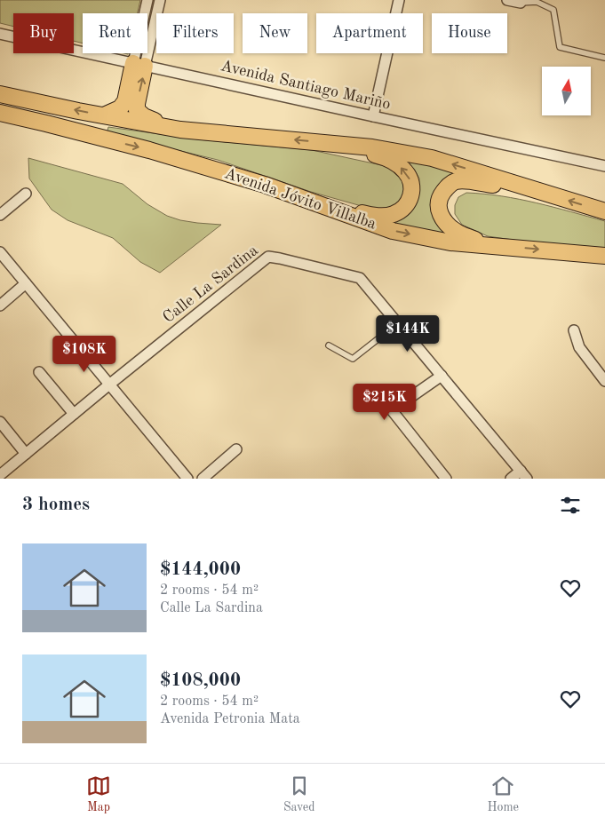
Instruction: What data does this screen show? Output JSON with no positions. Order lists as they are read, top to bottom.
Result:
{
  "streets": {
    "main road": ["Avenida Jóvito Villalba"],
    "street": ["Avenida Santiago Mariño", "Calle La Sardina"]
  },
  "north": "top",
  "page": {
    "chip": [
      "Buy",
      "Rent",
      "Filters",
      "New",
      "Apartment",
      "House"
    ],
    "price": ["$144K", "$108K", "$215K"],
    "heading": "3 homes",
    "list": [
      {
        "name": "$144,000",
        "note": "2 rooms · 54 m² · Calle La Sardina"
      },
      {
        "name": "$108,000",
        "note": "2 rooms · 54 m² · Avenida Petronia Mata"
      }
    ],
    "tabs": ["Map", "Saved", "Home"]
  }
}
